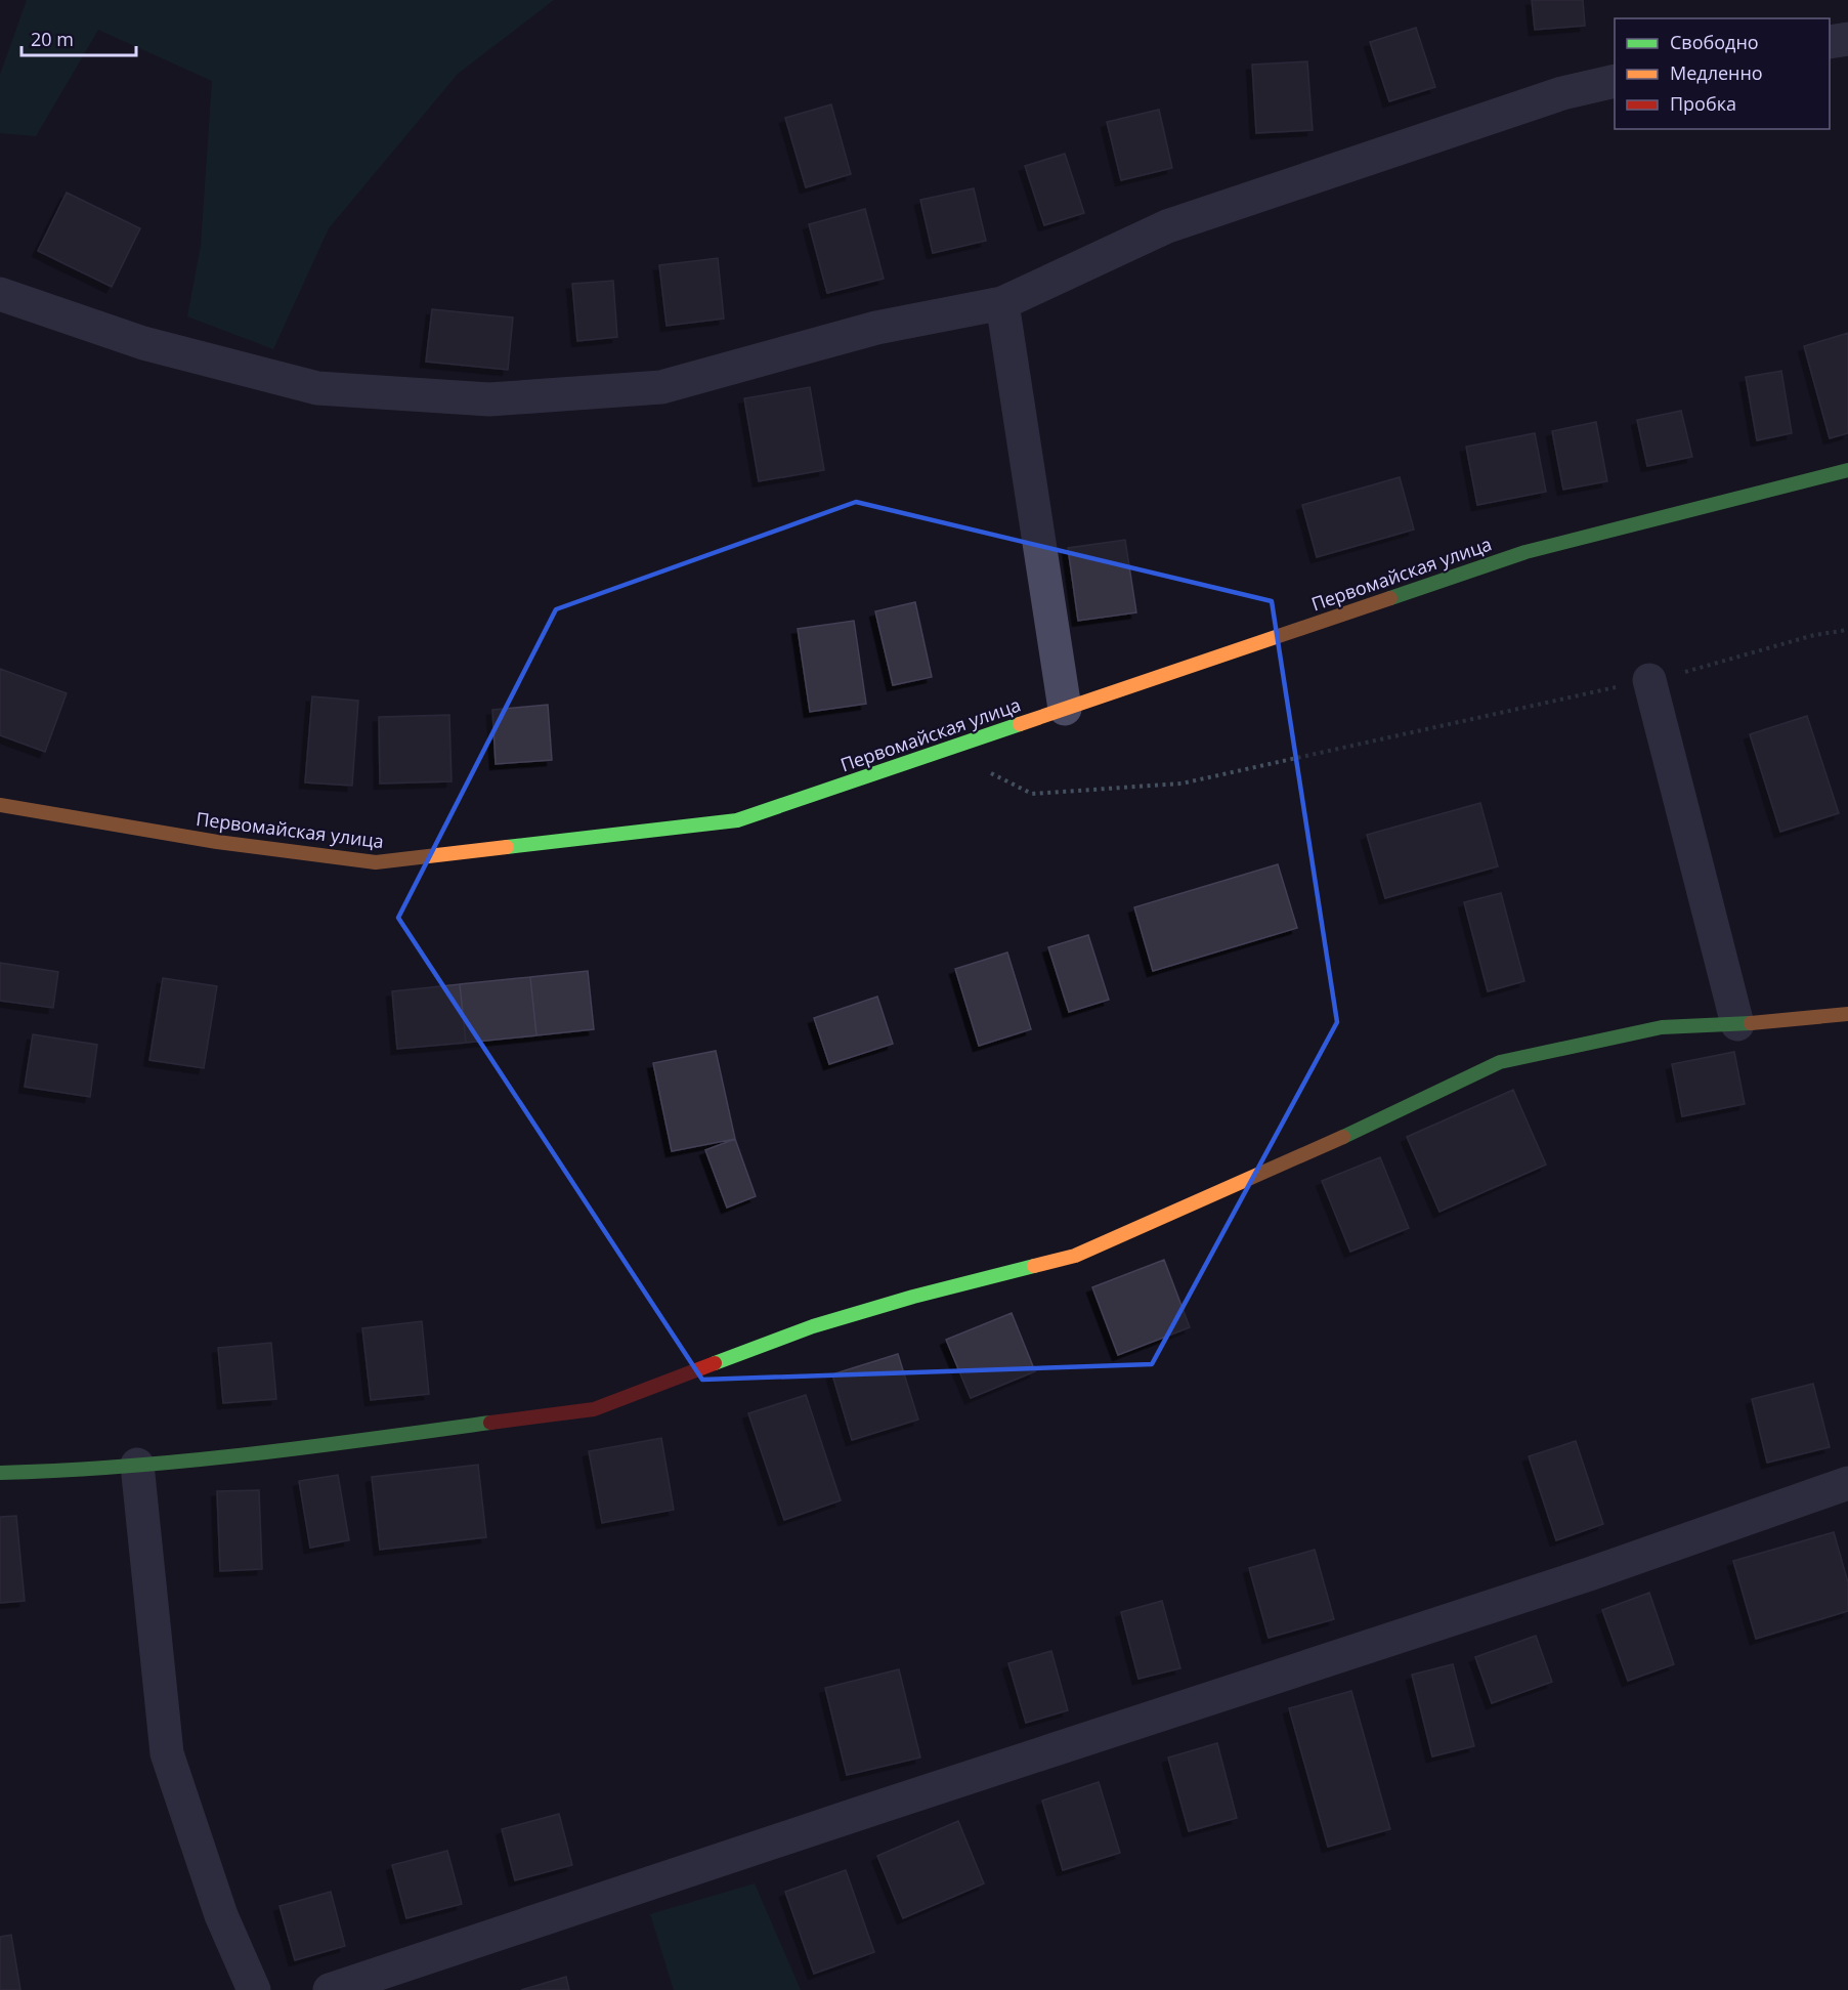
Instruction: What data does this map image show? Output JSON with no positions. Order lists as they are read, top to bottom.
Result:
{
  "streets": {
    "street": ["Первомайская улица"]
  },
  "legend": ["Свободно", "Медленно", "Пробка"],
  "scale_bar": "20 m"
}
